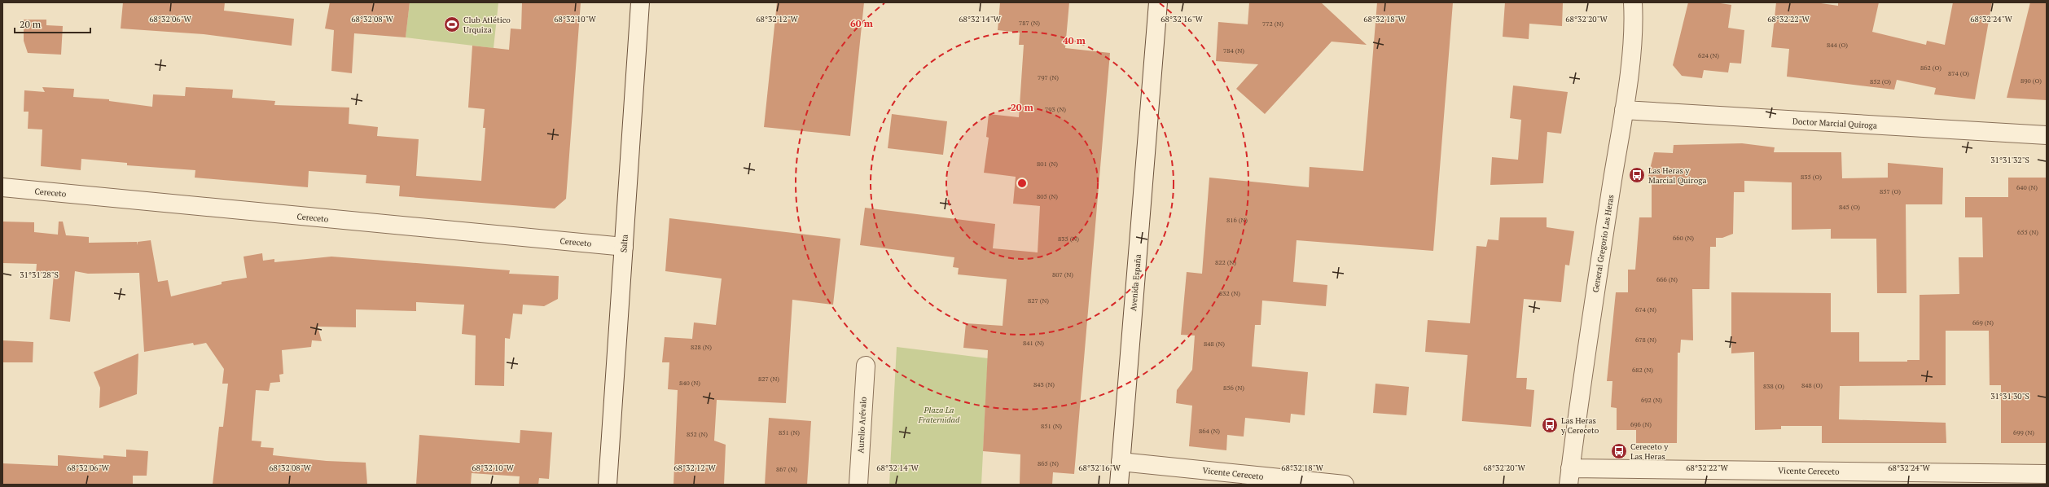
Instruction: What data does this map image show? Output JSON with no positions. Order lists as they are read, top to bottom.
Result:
{
  "streets": {
    "street": [
      "Doctor Marcial Quiroga",
      "Cereceto",
      "Salta",
      "General Gregorio Las Heras",
      "Avenida España",
      "Aurelio Arévalo",
      "Vicente Cereceto"
    ]
  },
  "crossings": [
    ["Doctor Marcial Quiroga", "General Gregorio Las Heras"],
    ["Cereceto", "Salta"],
    ["General Gregorio Las Heras", "Vicente Cereceto"],
    ["Avenida España", "Vicente Cereceto"]
  ],
  "parks": ["Plaza La Fraternidad"],
  "places": {
    "sports": ["Club Atlético Urquiza"],
    "bus stop": ["Las Heras y Marcial Quiroga", "Las Heras y Cereceto", "Cereceto y Las Heras"]
  },
  "house_numbers": [
    "787 (N)",
    "772 (N)",
    "844 (O)",
    "784 (N)",
    "624 (N)",
    "862 (O)",
    "874 (O)",
    "797 (N)",
    "890 (O)",
    "852 (O)",
    "793 (N)",
    "801 (N)",
    "835 (O)",
    "640 (N)",
    "857 (O)",
    "805 (N)",
    "845 (O)",
    "816 (N)",
    "655 (N)",
    "660 (N)",
    "835 (N)",
    "822 (N)",
    "807 (N)",
    "666 (N)",
    "832 (N)",
    "827 (N)",
    "674 (N)",
    "669 (N)",
    "678 (N)",
    "841 (N)",
    "848 (N)",
    "828 (N)",
    "682 (N)",
    "827 (N)",
    "840 (N)",
    "843 (N)",
    "848 (O)",
    "838 (O)",
    "856 (N)",
    "692 (N)",
    "696 (N)",
    "851 (N)",
    "864 (N)",
    "851 (N)",
    "699 (N)",
    "852 (N)",
    "865 (N)",
    "867 (N)"
  ],
  "scale_bar": "20 m",
  "coordinates": [
    "68°32'06\"W",
    "68°32'08\"W",
    "68°32'10\"W",
    "68°32'12\"W",
    "68°32'14\"W",
    "68°32'18\"W",
    "68°32'20\"W",
    "68°32'22\"W",
    "68°32'24\"W",
    "68°32'16\"W",
    "31°31'32\"S",
    "31°31'28\"S",
    "31°31'30\"S"
  ],
  "rings": ["60 m", "40 m", "20 m"]
}
